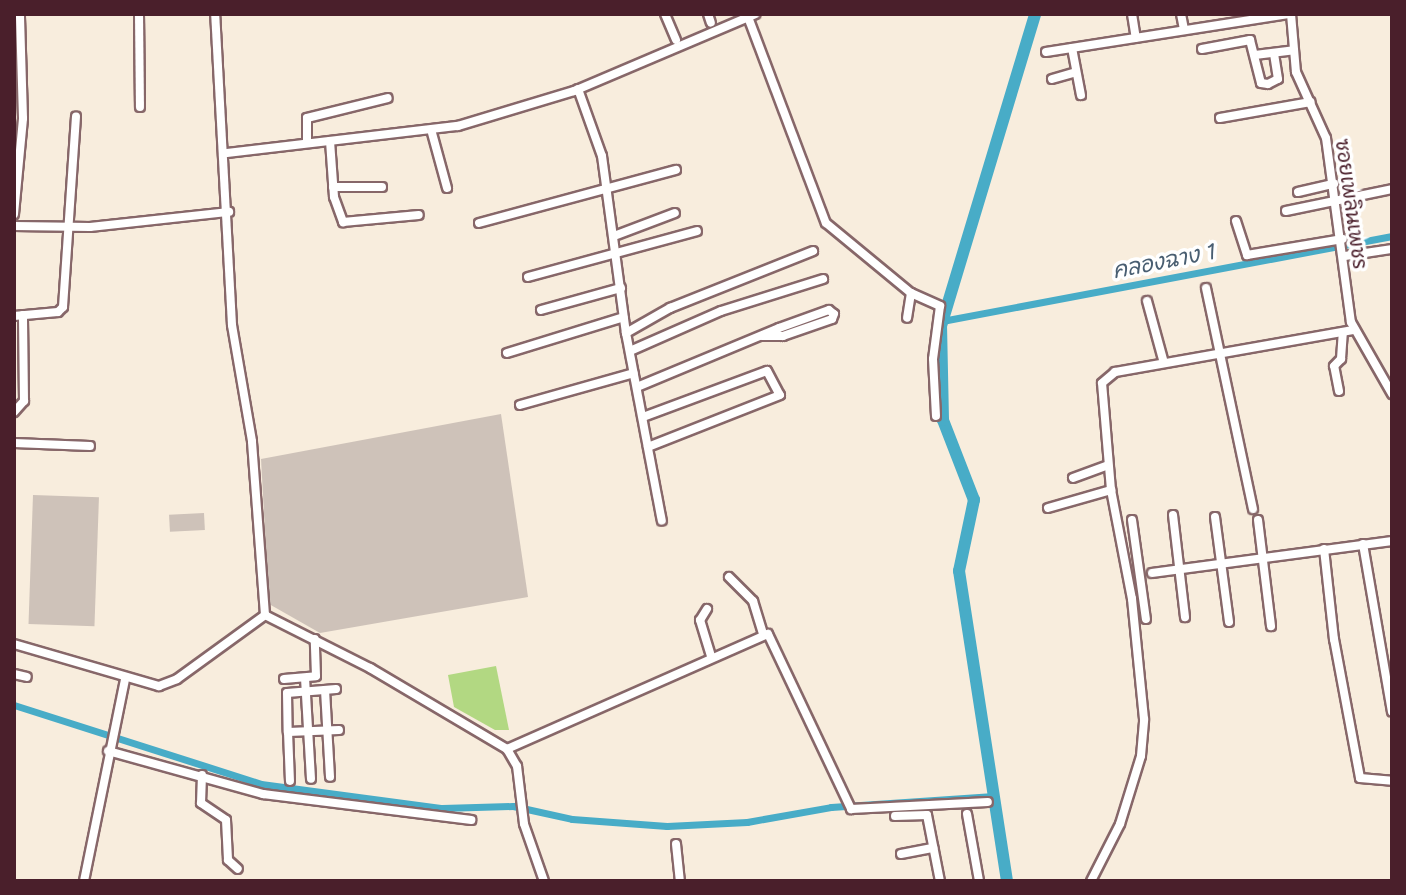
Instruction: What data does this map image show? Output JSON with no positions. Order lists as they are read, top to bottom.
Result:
{
  "streets": {
    "street": ["ซอยเพลินเพชร"]
  },
  "water": ["คลองฉาง 1"]
}
